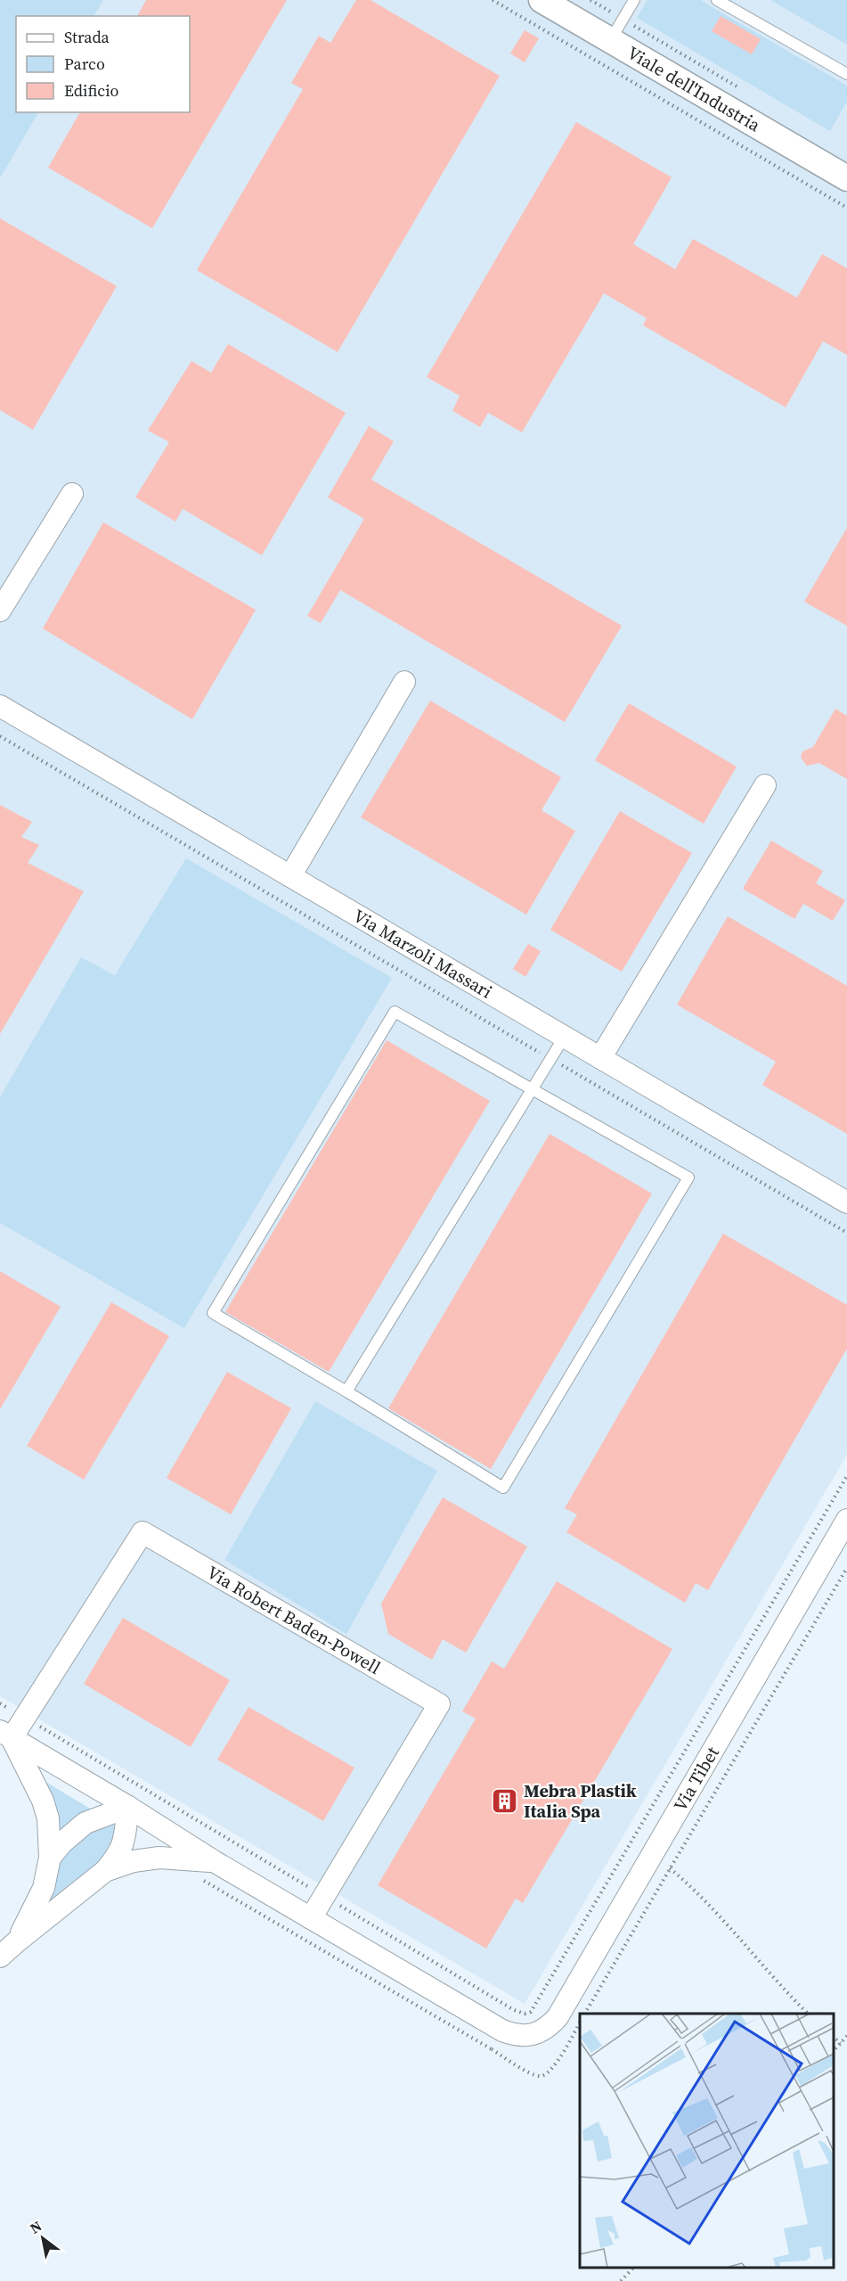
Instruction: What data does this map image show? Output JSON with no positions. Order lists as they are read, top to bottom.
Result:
{
  "streets": {
    "street": [
      "Viale dell'Industria",
      "Via Marzoli Massari",
      "Via Robert Baden-Powell",
      "Via Tibet"
    ]
  },
  "crossings": [
    ["Via Robert Baden-Powell", "Via Tibet"]
  ],
  "places": {
    "building": ["Mebra Plastik Italia Spa"]
  },
  "legend": ["Strada", "Parco", "Edificio"],
  "north": "top left"
}
